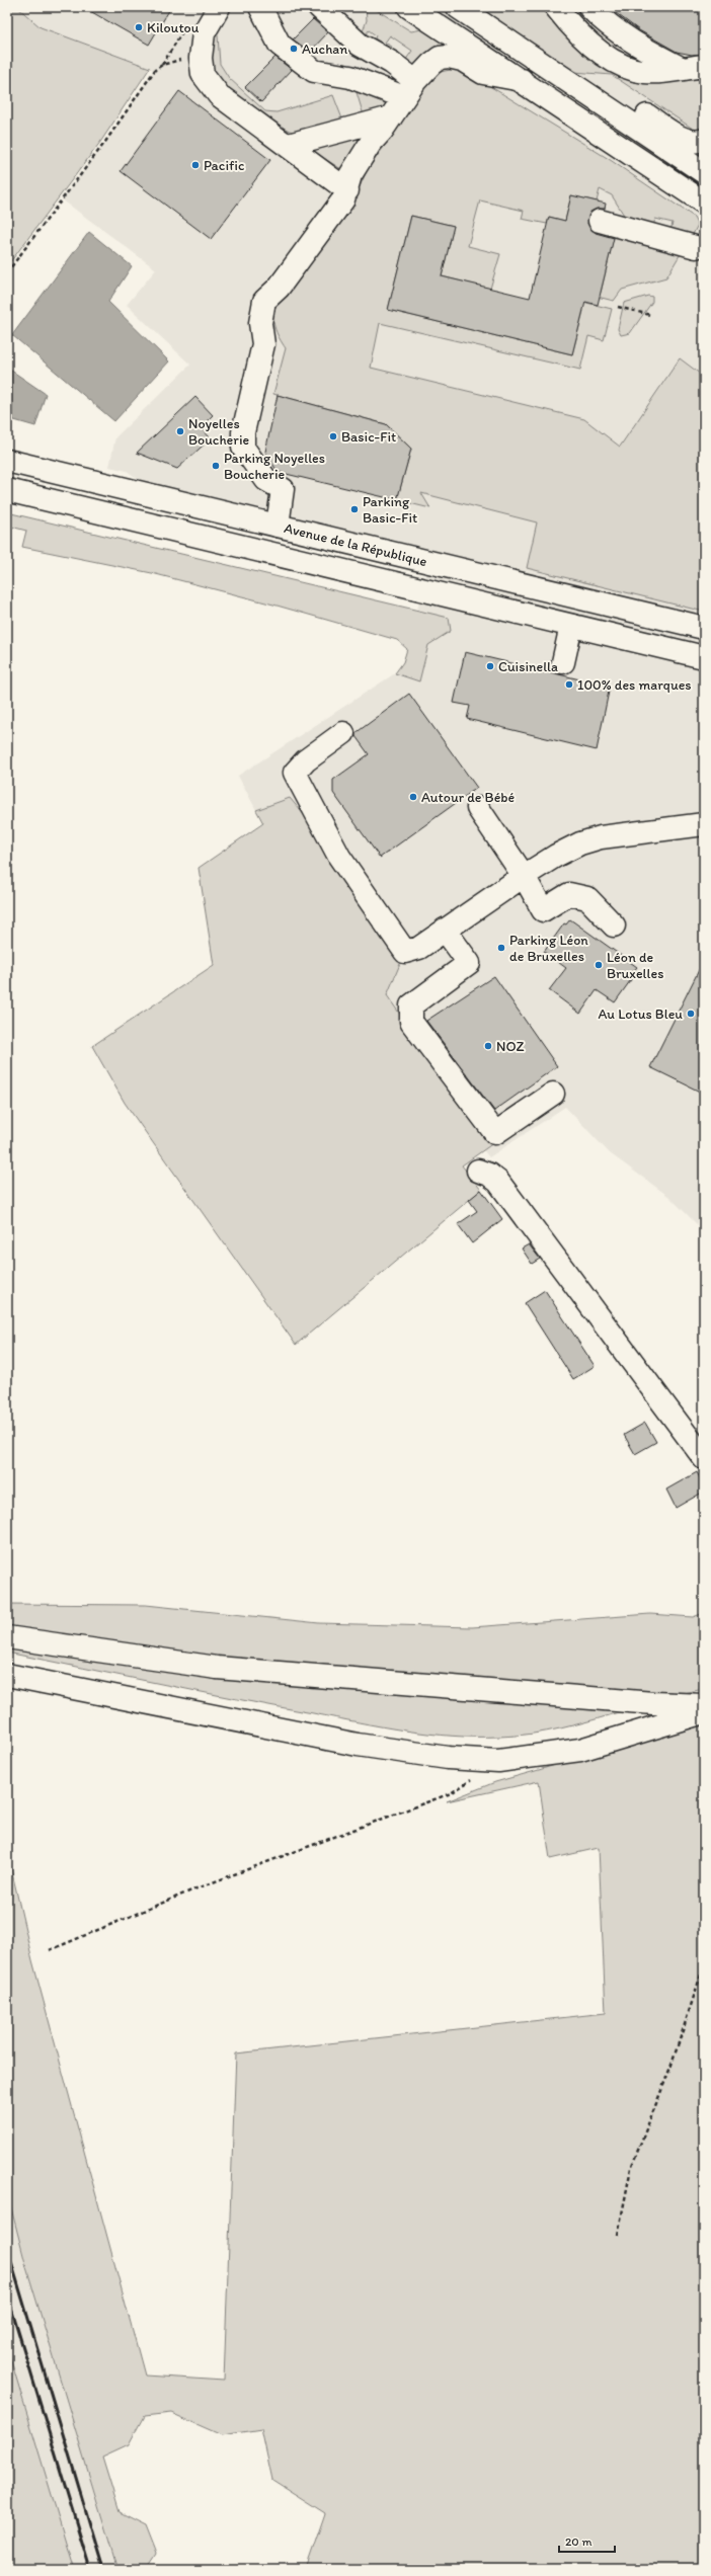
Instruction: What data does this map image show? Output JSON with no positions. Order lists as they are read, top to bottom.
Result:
{
  "streets": {
    "street": ["Avenue de la République"]
  },
  "places": [
    "Kiloutou",
    "Auchan",
    "Pacific",
    "Noyelles Boucherie",
    "Basic-Fit",
    "Parking Noyelles Boucherie",
    "Parking Basic-Fit",
    "Cuisinella",
    "100% des marques",
    "Autour de Bébé",
    "Parking Léon de Bruxelles",
    "Léon de Bruxelles",
    "Au Lotus Bleu",
    "NOZ"
  ],
  "scale_bar": "20 m"
}
